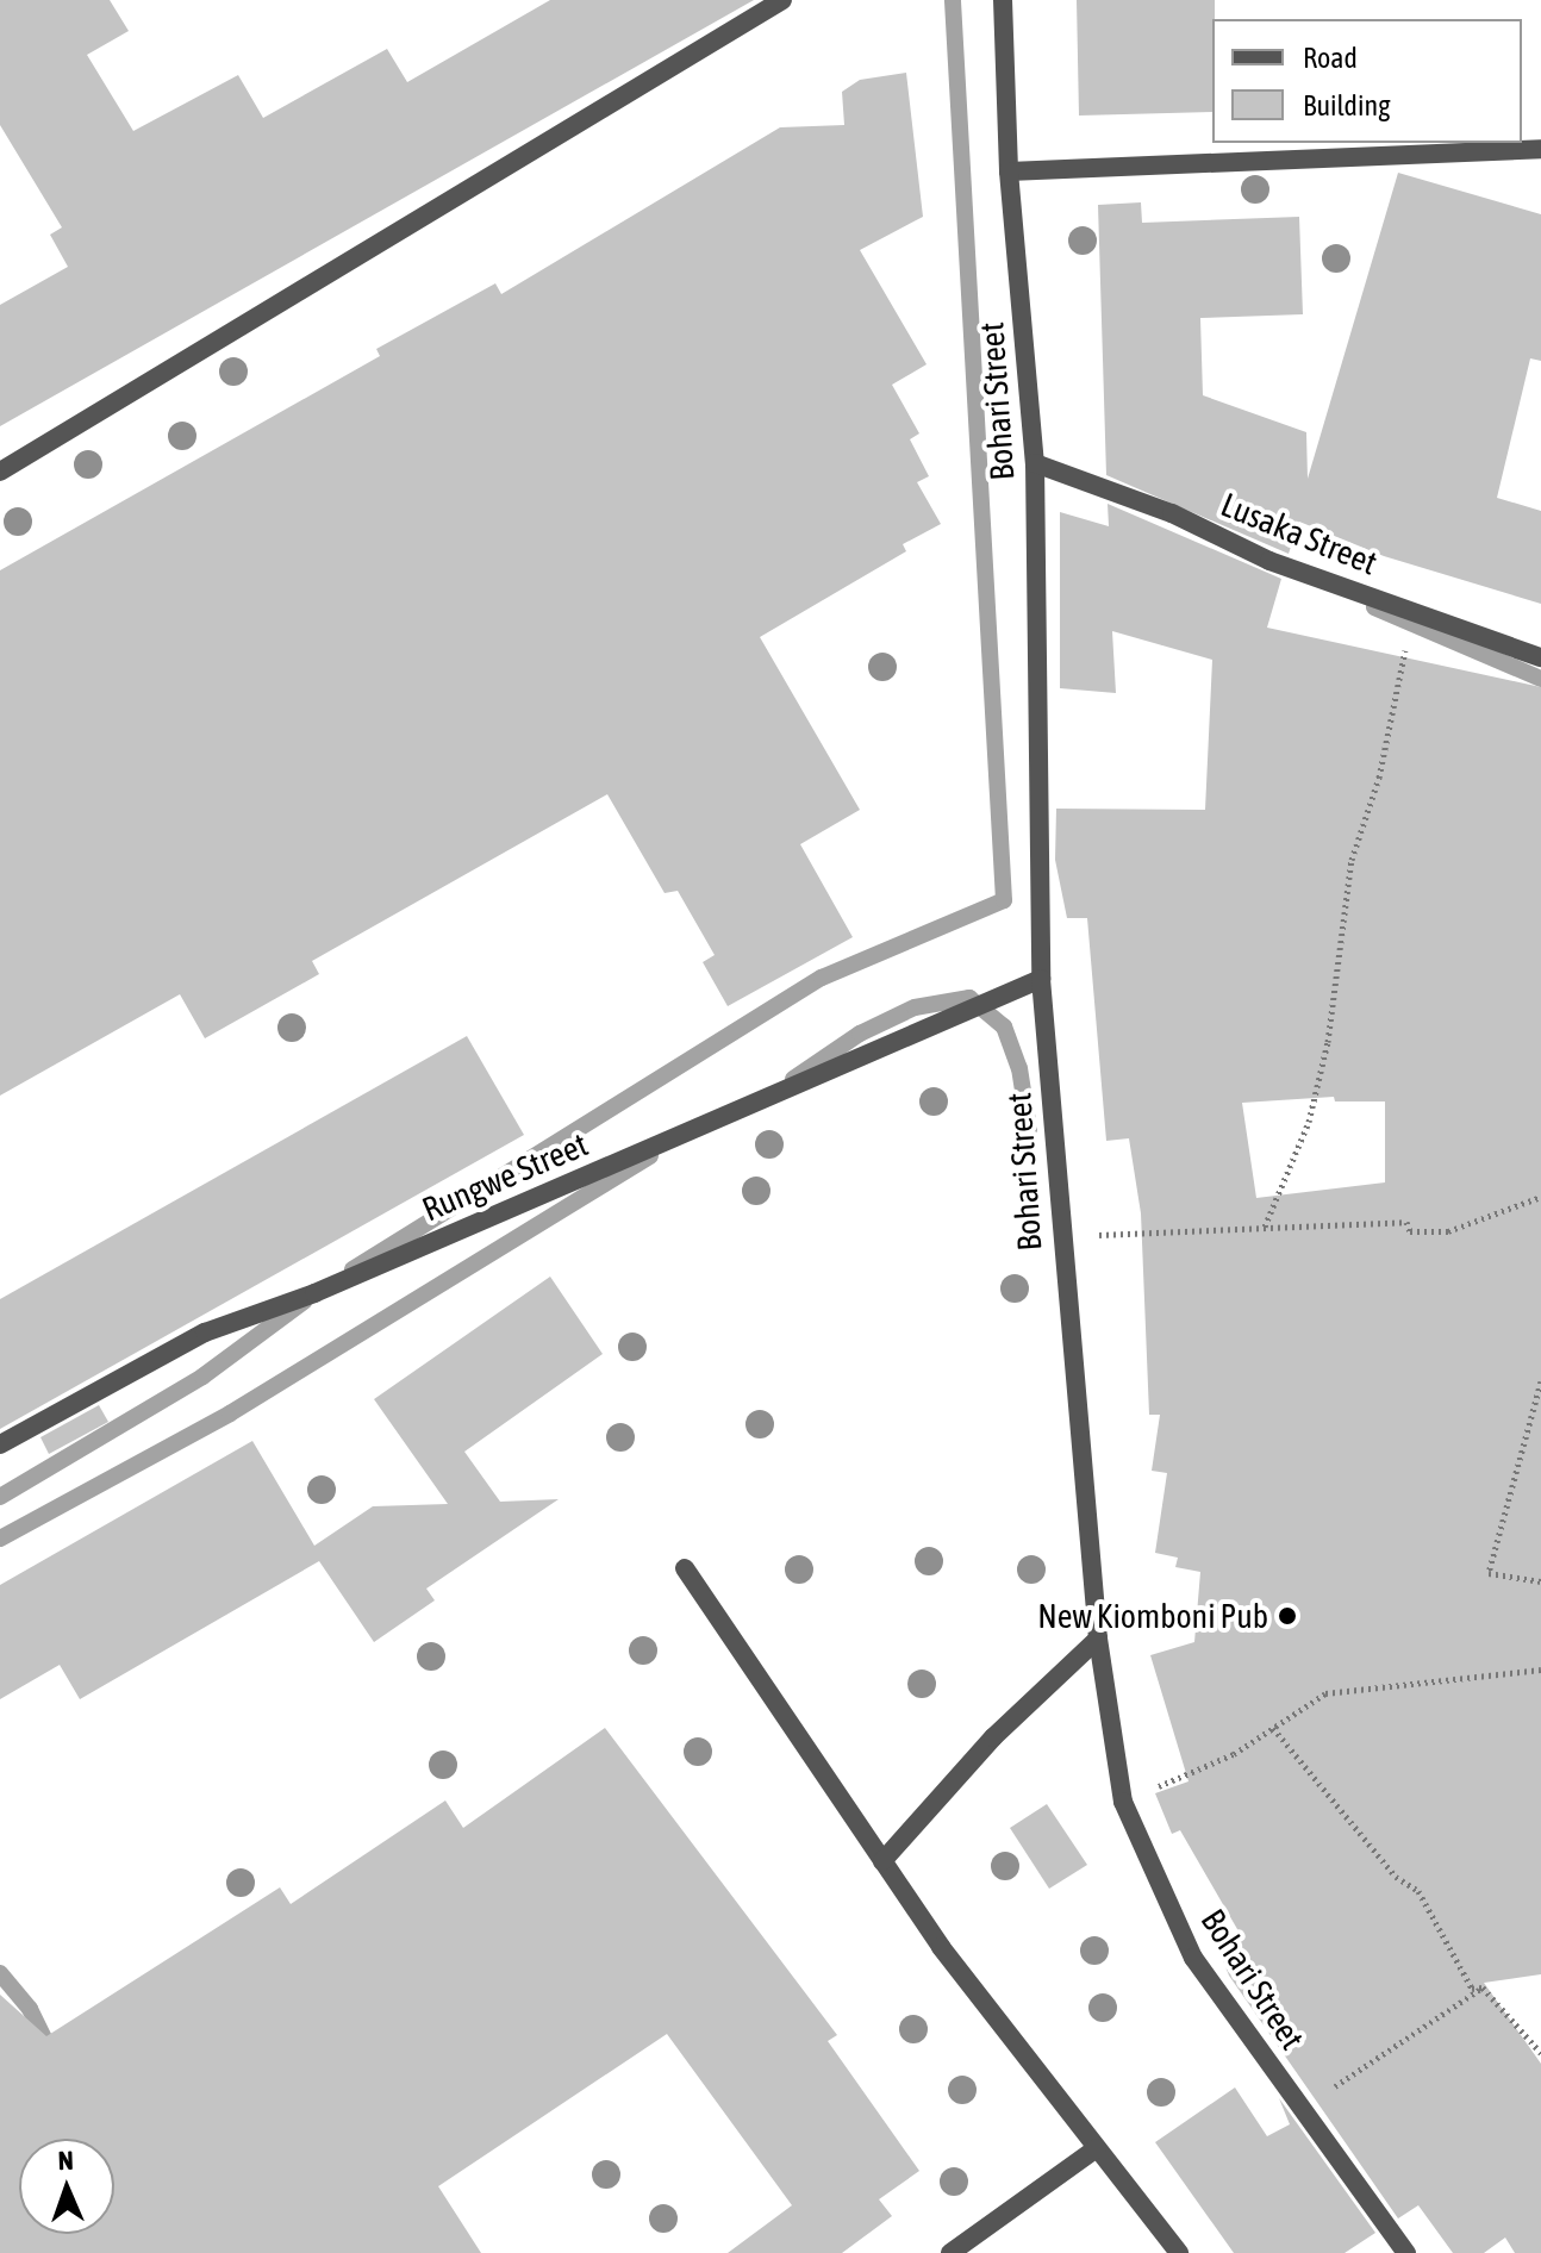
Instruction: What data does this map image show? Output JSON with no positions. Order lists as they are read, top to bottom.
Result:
{
  "streets": {
    "street": ["Bohari Street", "Lusaka Street", "Rungwe Street"]
  },
  "crossings": [
    ["Bohari Street", "Lusaka Street"],
    ["Bohari Street", "Rungwe Street"]
  ],
  "places": ["New Kiomboni Pub"],
  "legend": ["Road", "Building"],
  "north": "top"
}
